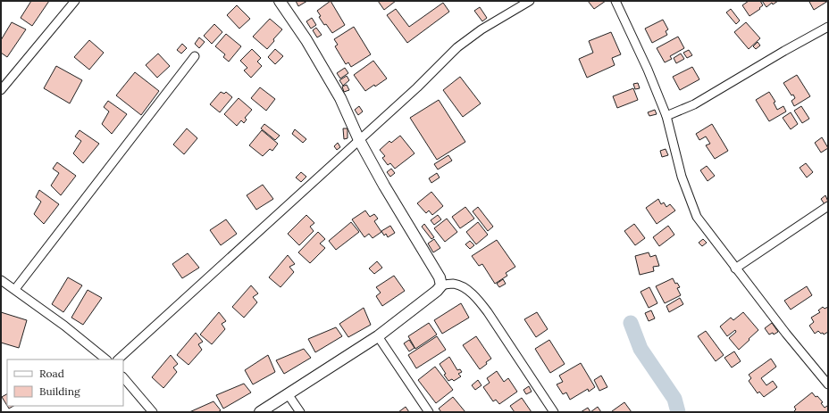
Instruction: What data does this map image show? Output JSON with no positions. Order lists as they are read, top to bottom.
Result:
{
  "legend": ["Road", "Building"]
}
